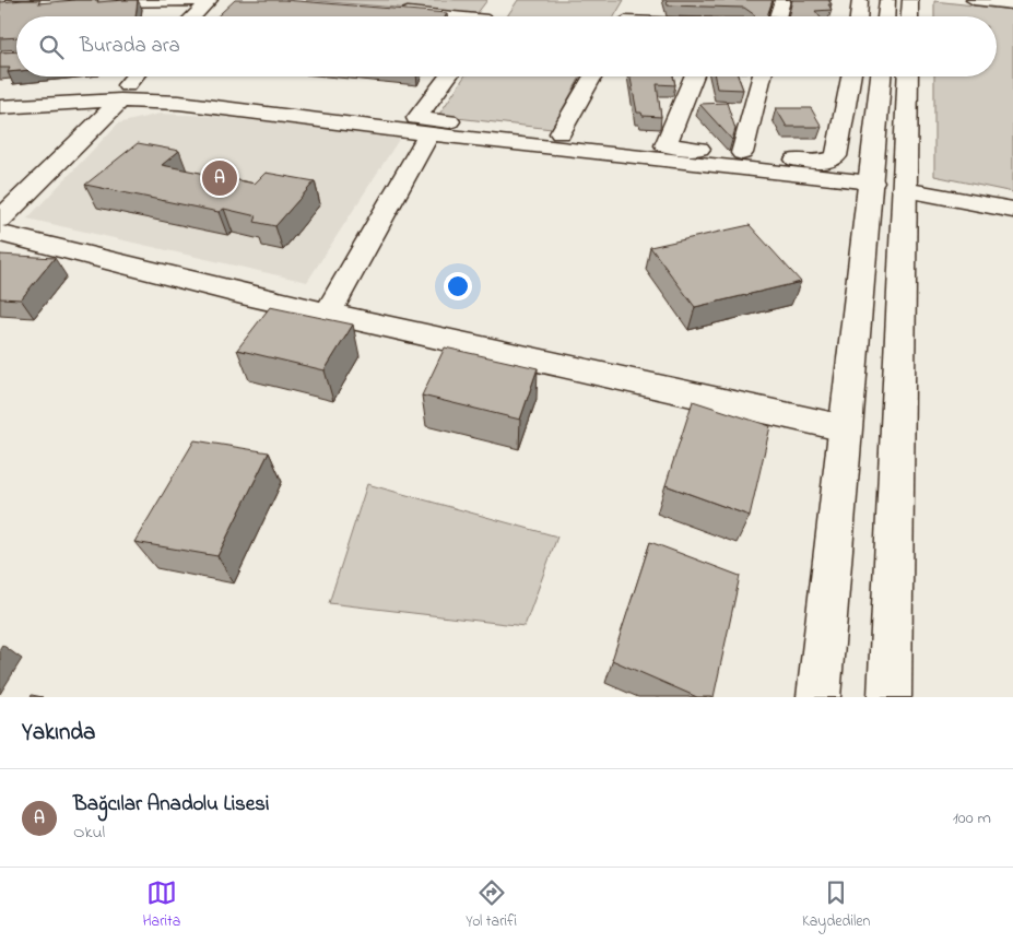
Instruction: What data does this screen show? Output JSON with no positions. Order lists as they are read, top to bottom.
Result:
{
  "page": {
    "search": "Burada ara",
    "pins": "A",
    "heading": "Yakında",
    "list": [
      {
        "mark": "A",
        "name": "Bağcılar Anadolu Lisesi",
        "note": "Okul",
        "value": "100 m"
      }
    ],
    "nav": ["Harita", "Yol tarifi", "Kaydedilen"]
  }
}
